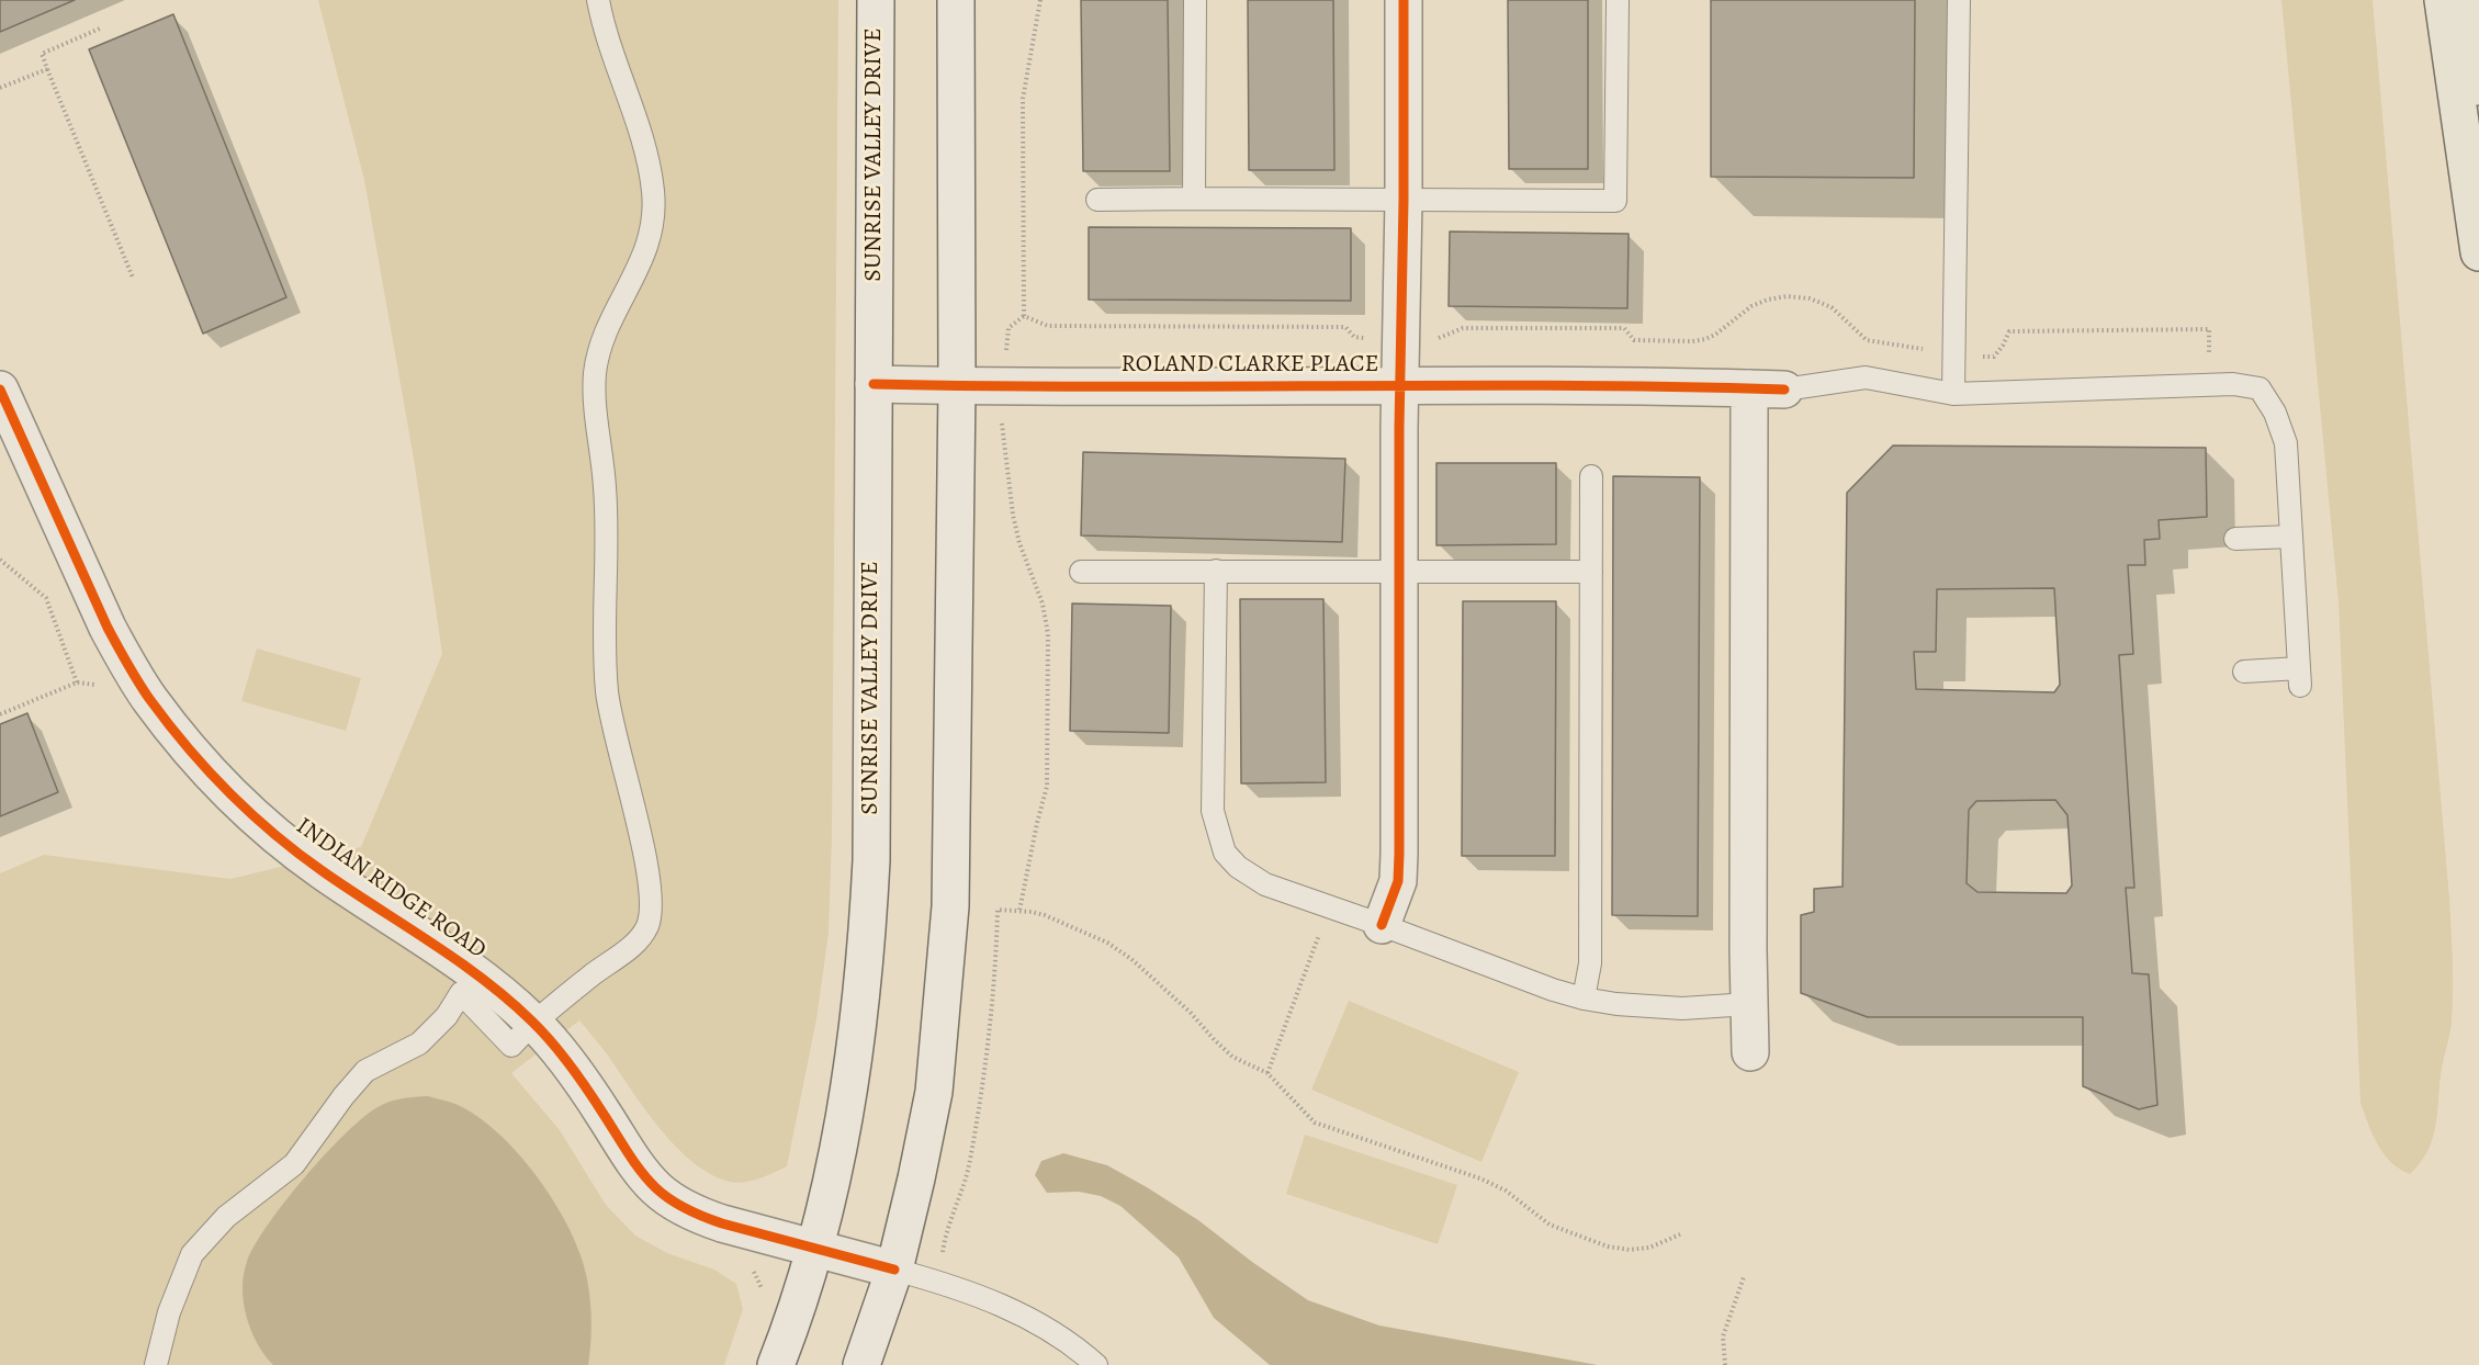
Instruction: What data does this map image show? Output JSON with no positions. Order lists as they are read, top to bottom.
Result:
{
  "streets": {
    "street": ["SUNRISE VALLEY DRIVE", "ROLAND CLARKE PLACE", "INDIAN RIDGE ROAD"]
  },
  "crossings": [
    ["SUNRISE VALLEY DRIVE", "ROLAND CLARKE PLACE"],
    ["SUNRISE VALLEY DRIVE", "INDIAN RIDGE ROAD"]
  ]
}
